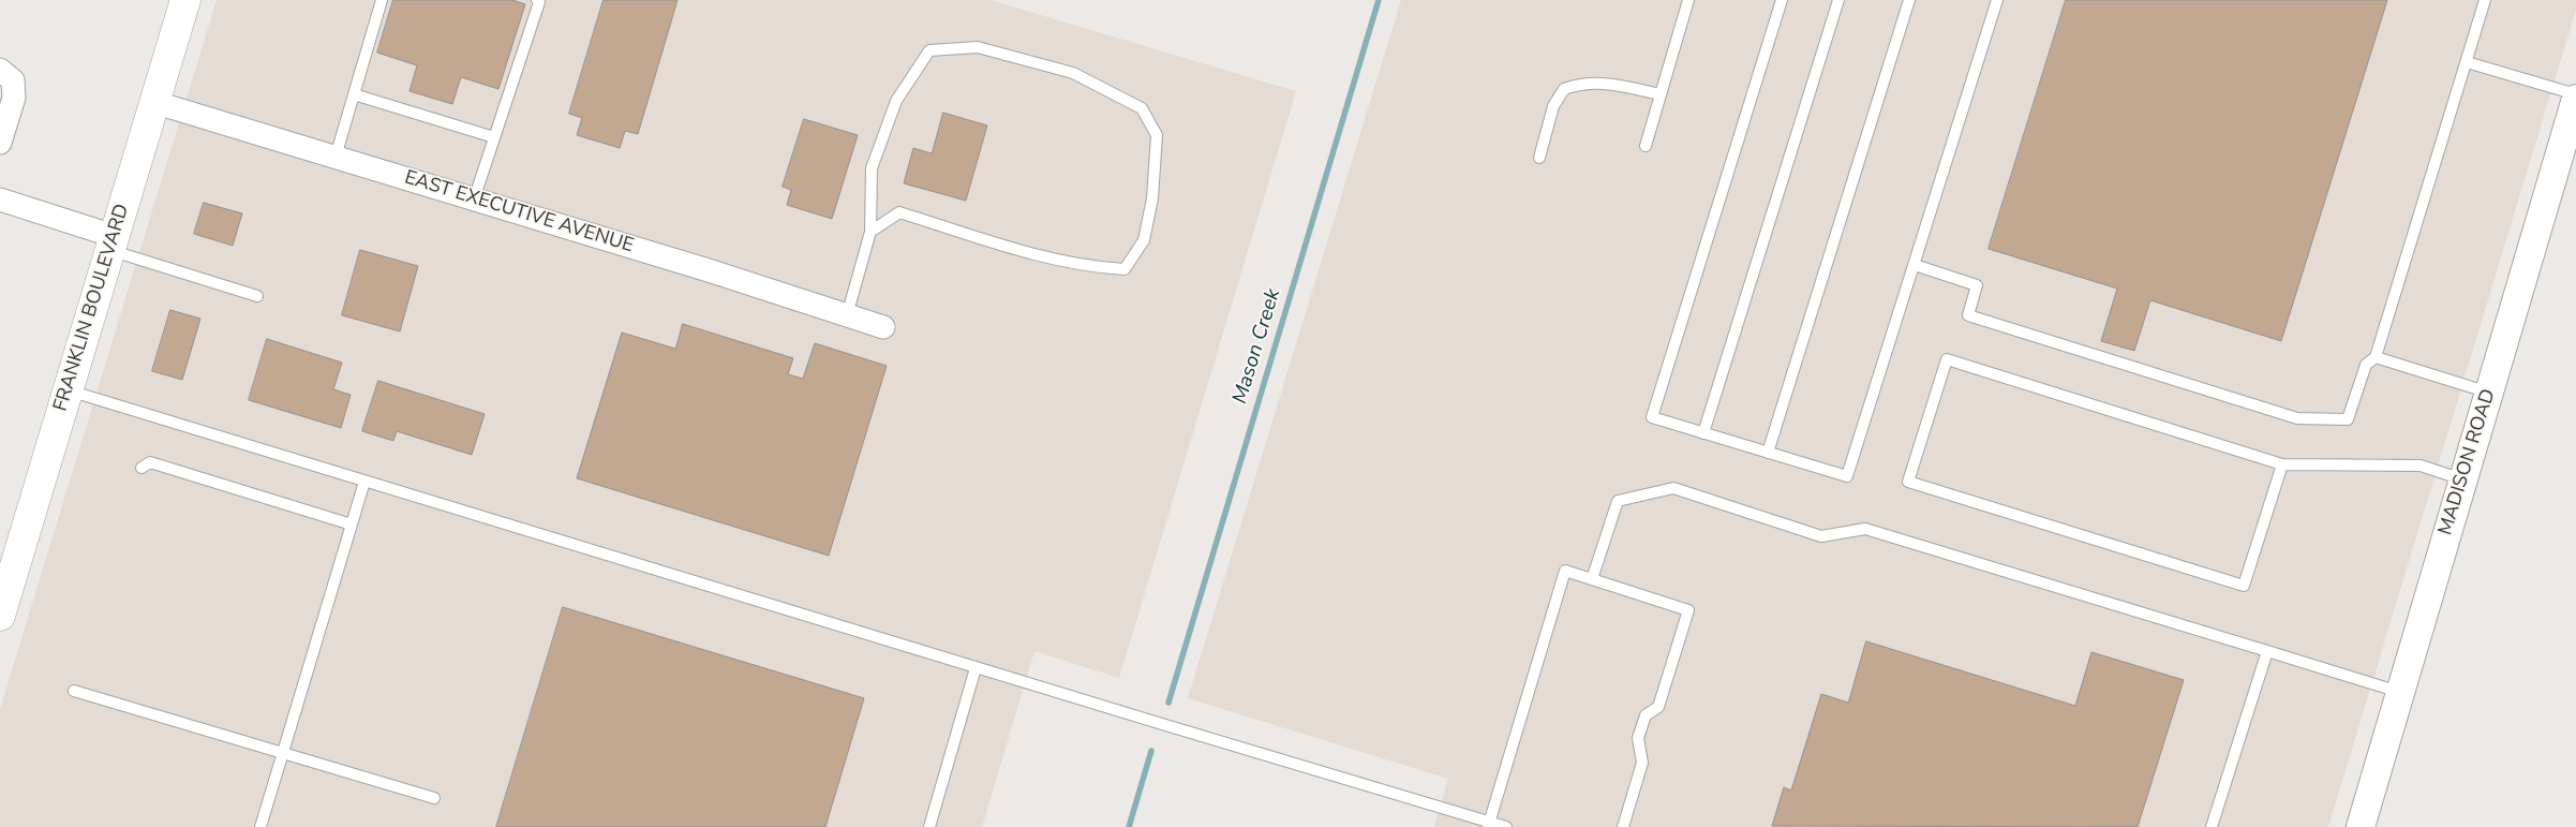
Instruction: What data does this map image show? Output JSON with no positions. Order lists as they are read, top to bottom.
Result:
{
  "streets": {
    "main road": ["FRANKLIN BOULEVARD"],
    "street": ["EAST EXECUTIVE AVENUE", "MADISON ROAD"]
  },
  "crossings": [
    ["EAST EXECUTIVE AVENUE", "FRANKLIN BOULEVARD"]
  ],
  "water": ["Mason Creek"]
}
